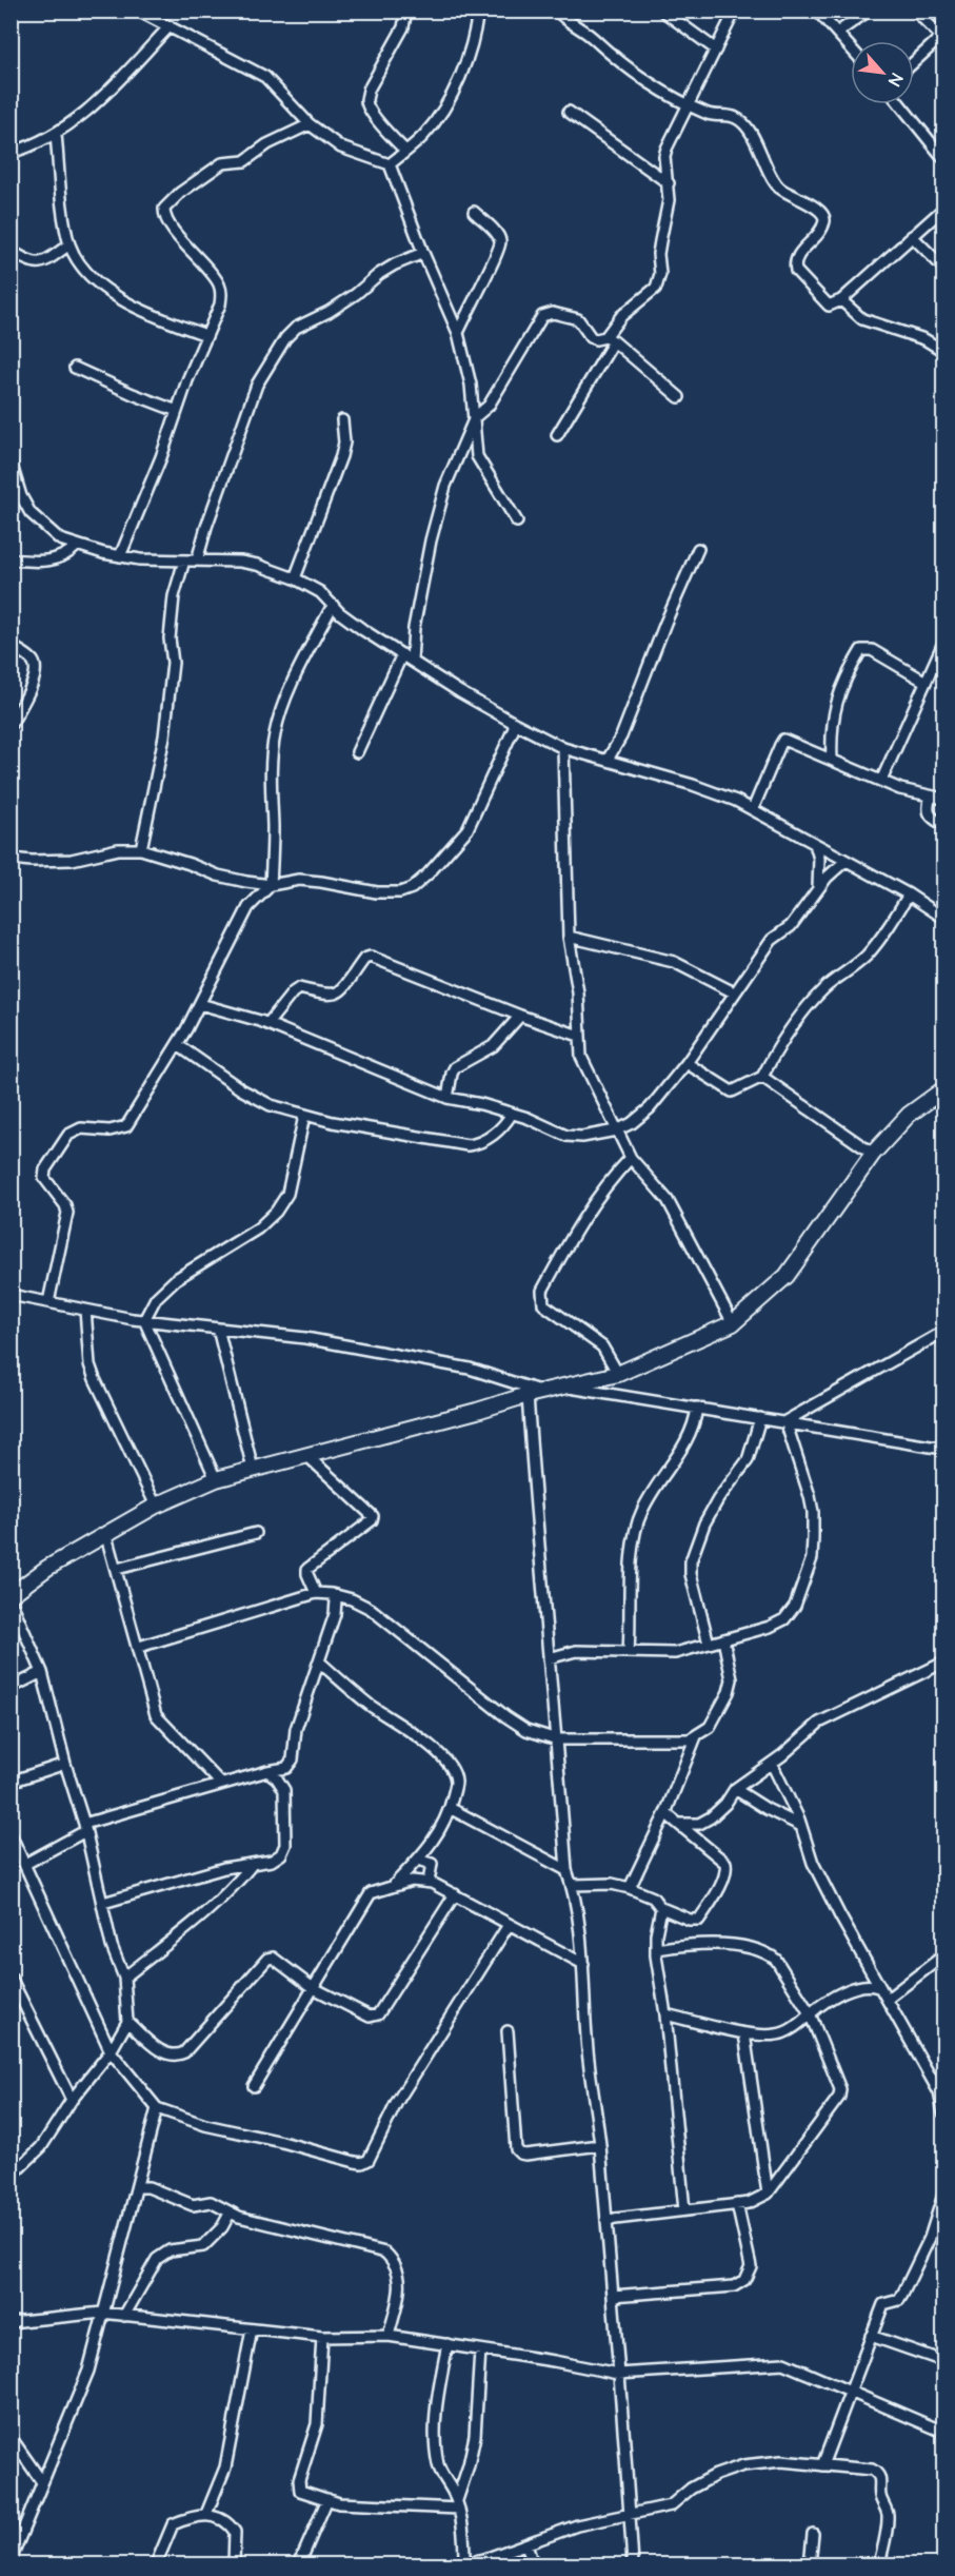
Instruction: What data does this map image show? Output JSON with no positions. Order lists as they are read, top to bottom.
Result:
{
  "north": "bottom right"
}
